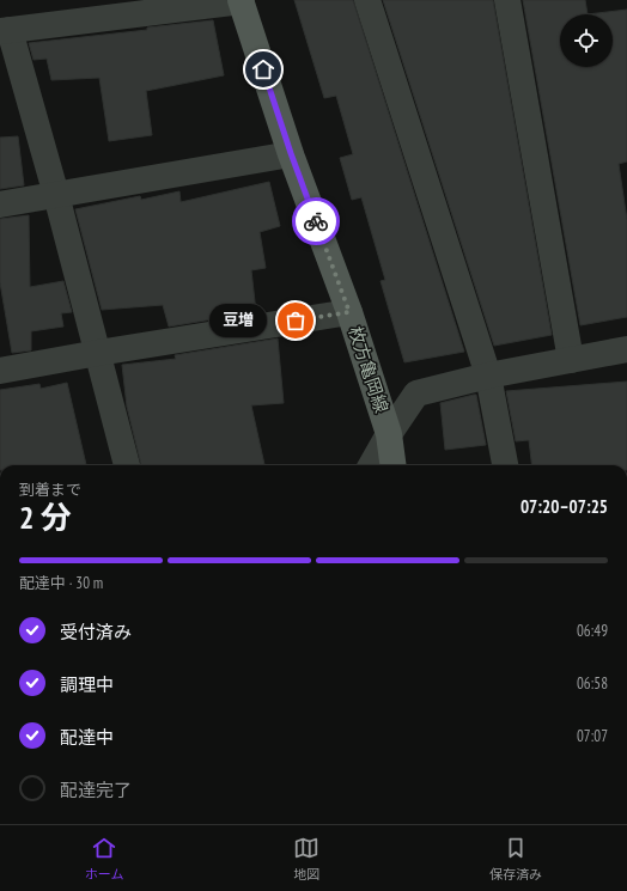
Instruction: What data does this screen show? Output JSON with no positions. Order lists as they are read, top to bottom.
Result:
{
  "streets": {
    "main road": ["枚方亀岡線"]
  },
  "places": ["豆増"],
  "page": {
    "bubble": "豆増",
    "heading": ["2 分", "到着まで", "07:20–07:25"],
    "bar": "配達中 · 30 m",
    "list": [
      ["受付済み", "06:49"],
      ["調理中", "06:58"],
      ["配達中", "07:07"],
      "配達完了"
    ],
    "tabs": ["ホーム", "地図", "保存済み"]
  }
}
